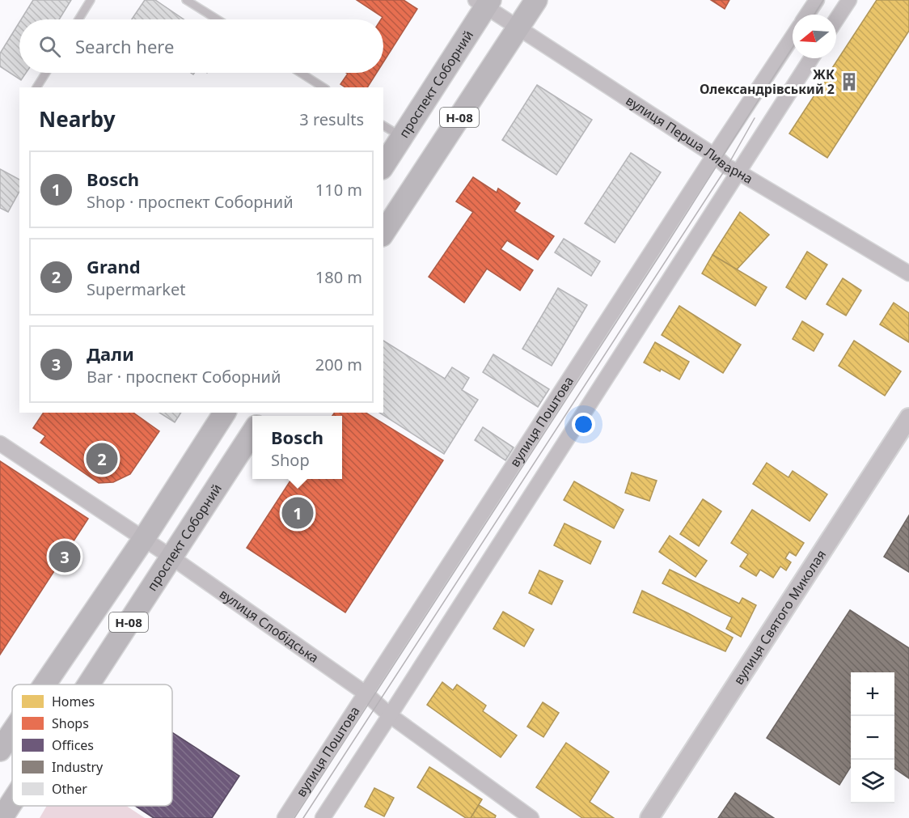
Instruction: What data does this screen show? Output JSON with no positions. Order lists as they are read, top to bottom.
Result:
{
  "streets": {
    "main road": ["проспект Соборний", "Н-08"],
    "street": [
      "вулиця Перша Ливарна",
      "вулиця Поштова",
      "вулиця Святого Миколая",
      "вулиця Слобідська"
    ]
  },
  "crossings": [
    ["проспект Соборний", "вулиця Перша Ливарна"],
    ["проспект Соборний", "вулиця Слобідська"],
    ["Н-08", "вулиця Перша Ливарна"],
    ["Н-08", "вулиця Слобідська"],
    ["вулиця Перша Ливарна", "вулиця Поштова"],
    ["вулиця Поштова", "вулиця Слобідська"]
  ],
  "places": {
    "building": ["ЖК Олександрівський 2"]
  },
  "legend": [
    "Homes",
    "Shops",
    "Offices",
    "Industry",
    "Other"
  ],
  "north": "left",
  "page": {
    "search": "Search here",
    "heading": ["Nearby", "3 results"],
    "list": [
      {
        "mark": "1",
        "name": "Bosch",
        "note": "Shop · проспект Соборний",
        "value": "110 m"
      },
      {
        "mark": "2",
        "name": "Grand",
        "note": "Supermarket",
        "value": "180 m"
      },
      {
        "mark": "3",
        "name": "Дали",
        "note": "Bar · проспект Соборний",
        "value": "200 m"
      }
    ],
    "popup": ["Bosch", "Shop"],
    "pins": ["2", "1", "3"],
    "map_buttons": ["+", "−"]
  }
}
